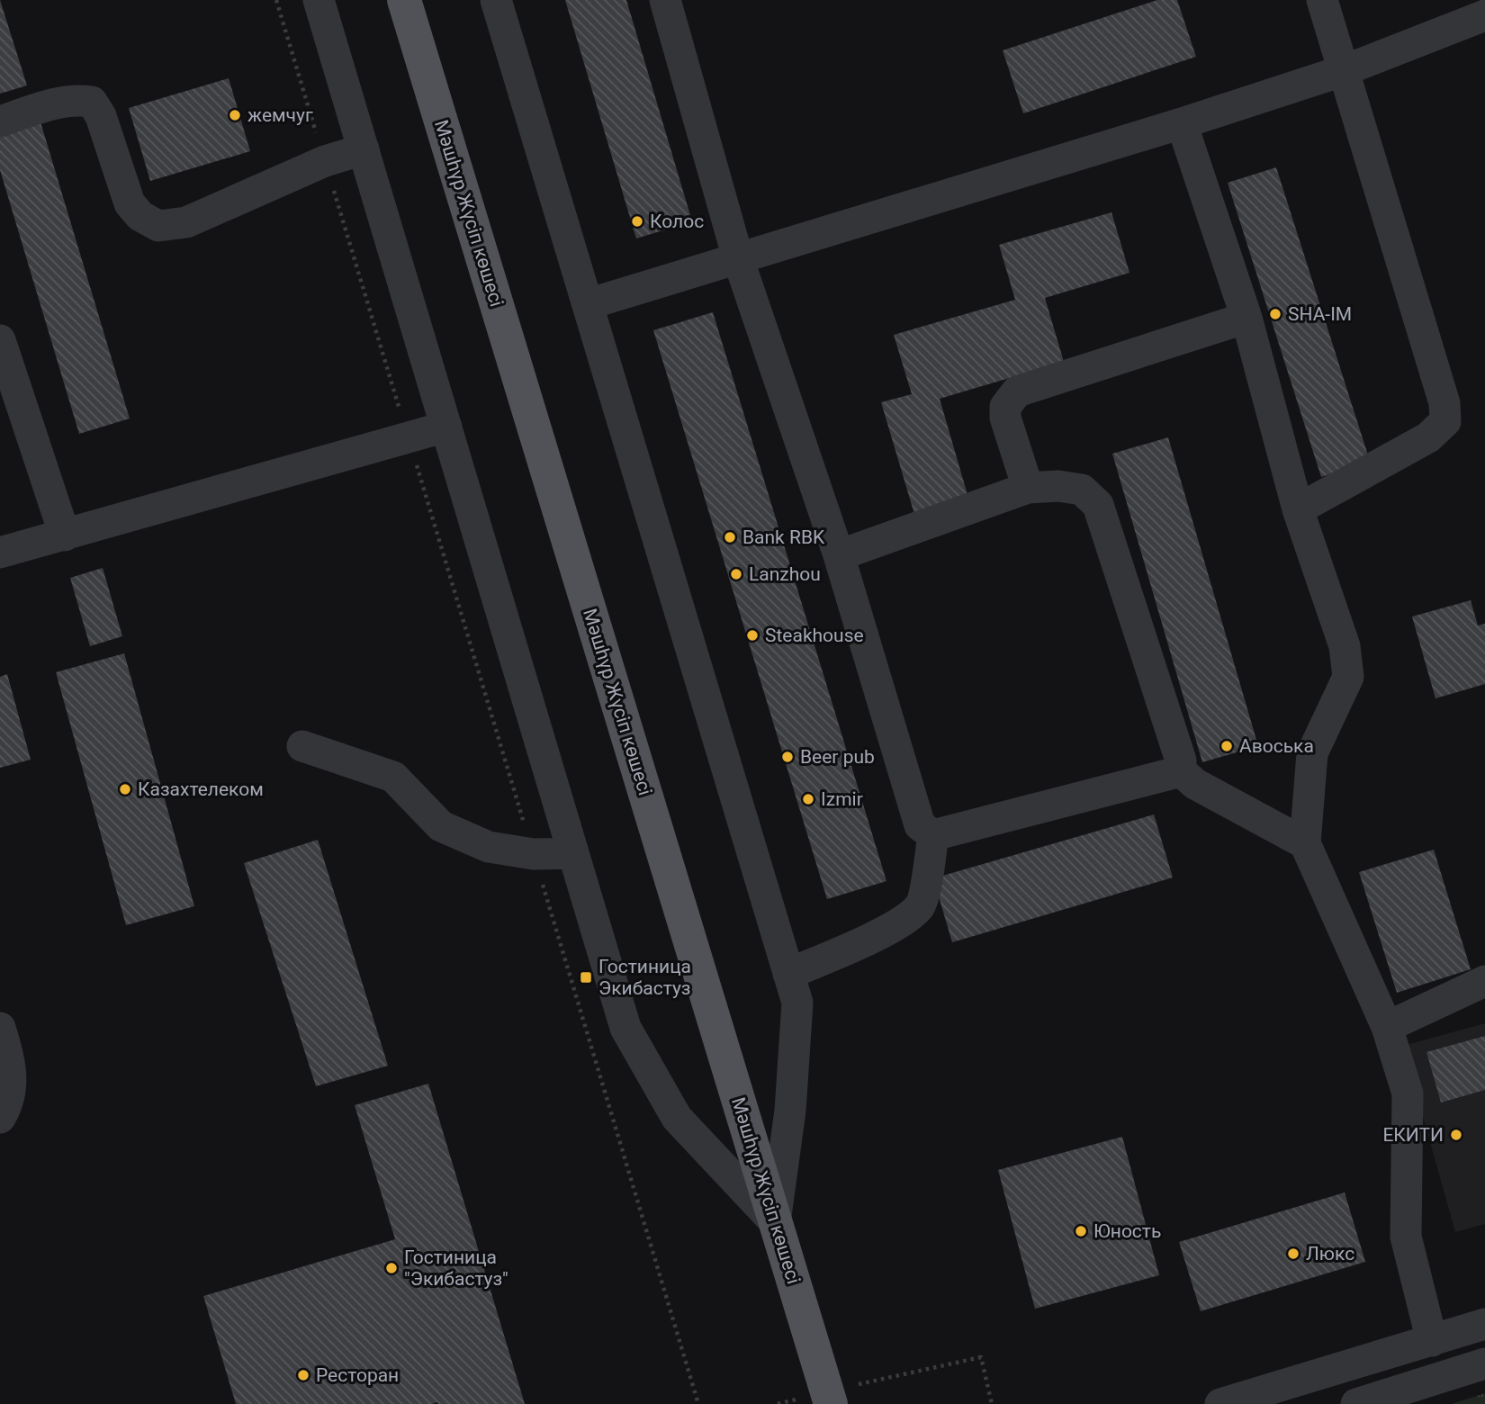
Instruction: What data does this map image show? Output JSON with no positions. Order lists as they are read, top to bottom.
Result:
{
  "streets": {
    "main road": ["Мәшһүр Жүсіп көшесі"]
  },
  "places": {
    "other": [
      "жемчуг",
      "Колос",
      "SHA-IM",
      "Bank RBK",
      "Lanzhou",
      "Steakhouse",
      "Авоська",
      "Beer pub",
      "Казахтелеком",
      "Izmir",
      "ЕКИТИ",
      "Юность",
      "Люкс",
      "Гостиница \"Экибастуз\"",
      "Ресторан"
    ],
    "transit": ["Гостиница Экибастуз"]
  }
}
